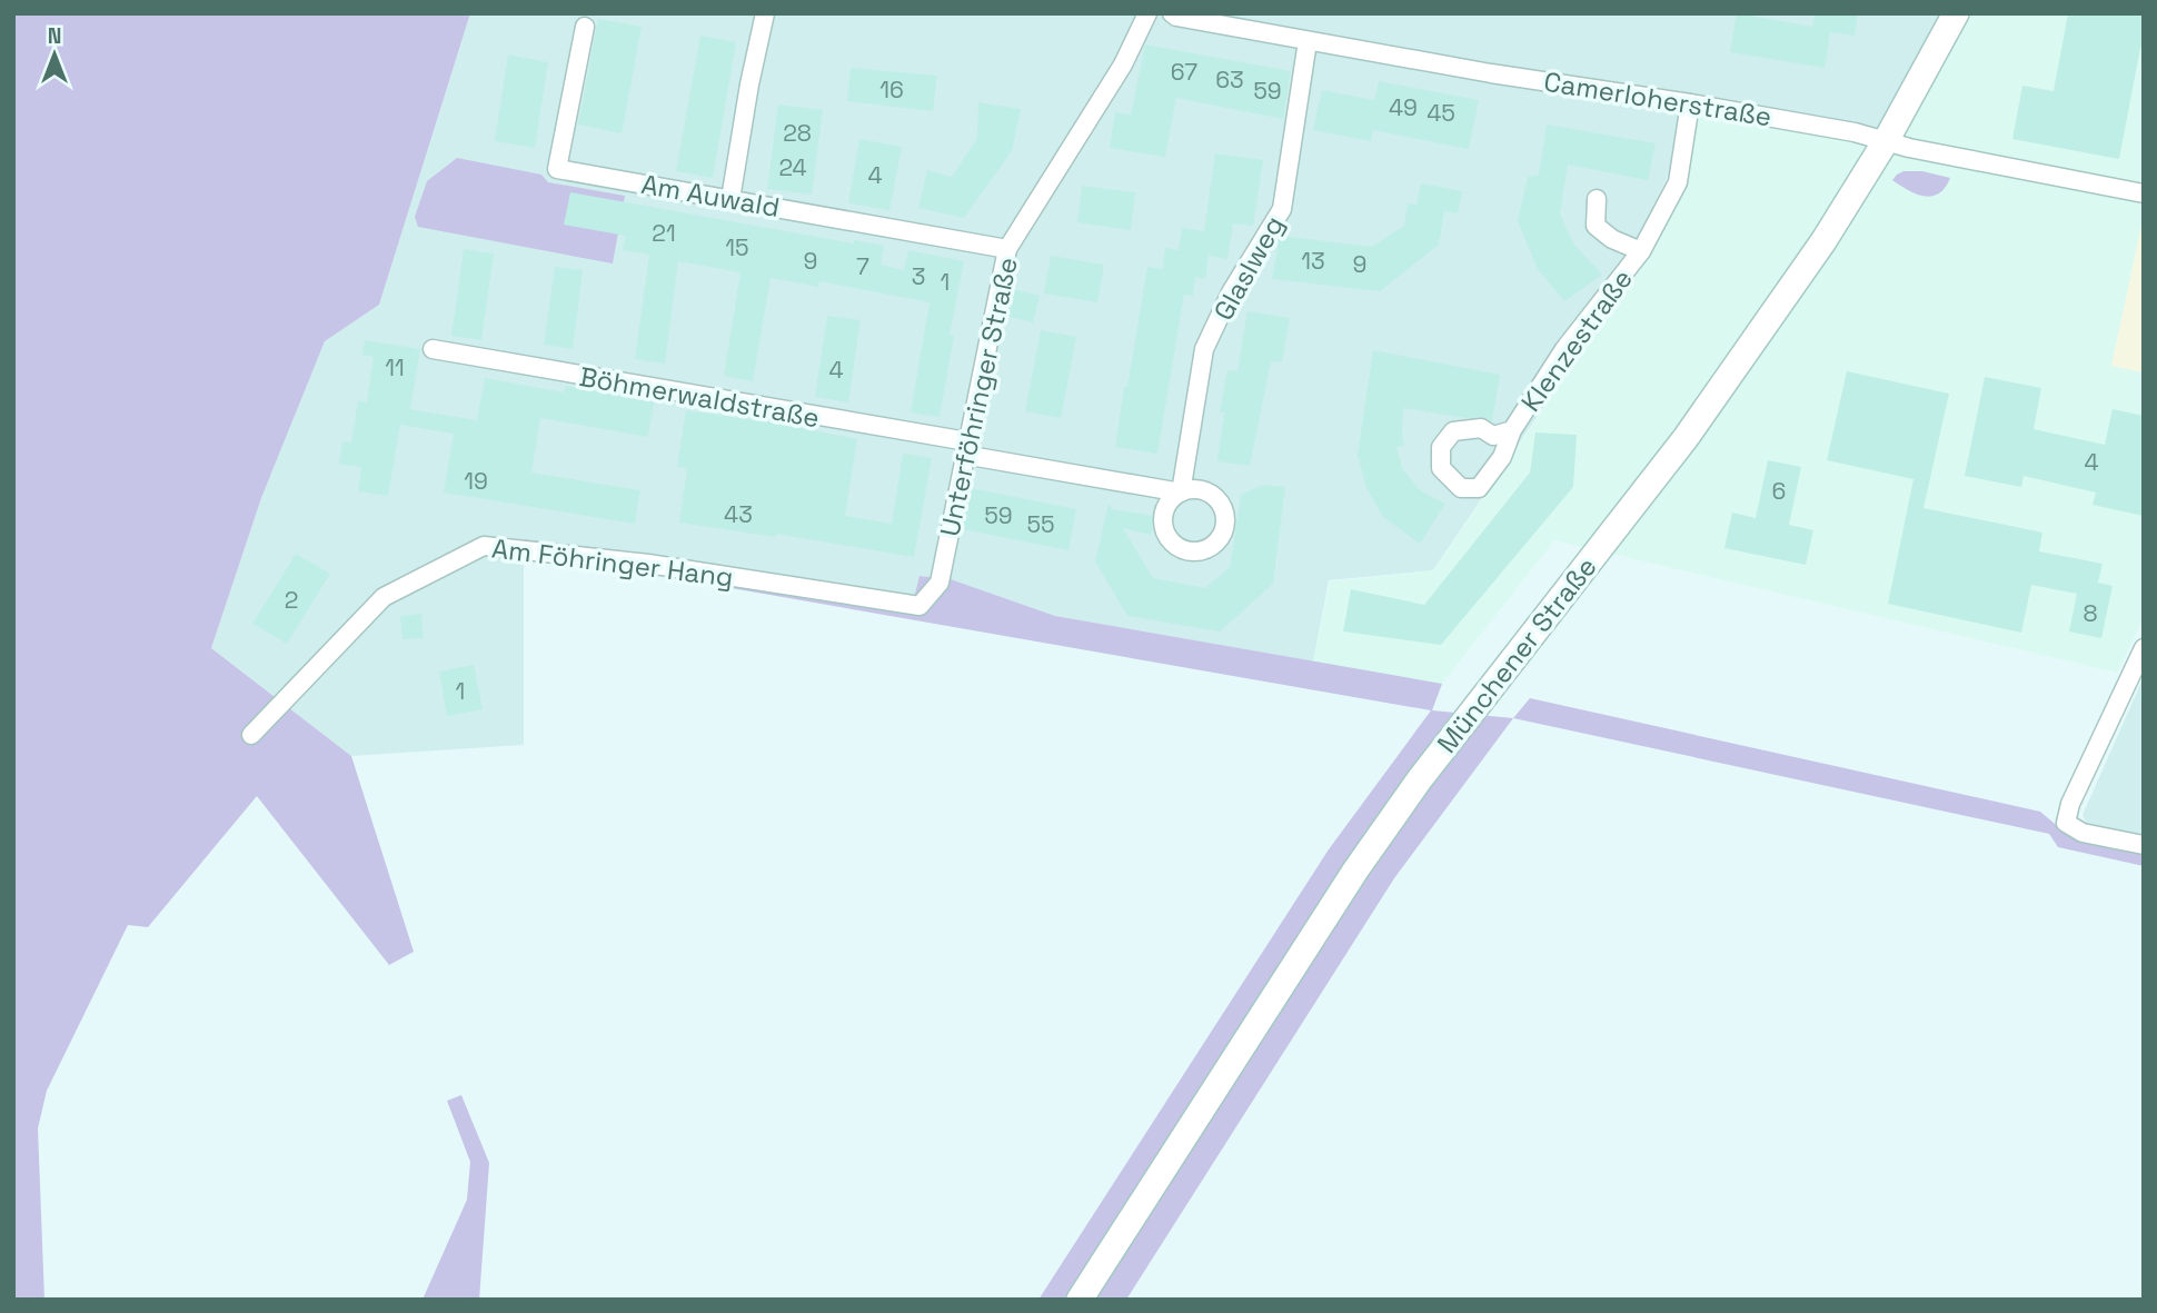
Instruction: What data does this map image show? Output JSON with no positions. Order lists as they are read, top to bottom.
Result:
{
  "streets": {
    "main road": ["Münchener Straße"],
    "street": [
      "Camerloherstraße",
      "Am Auwald",
      "Glaslweg",
      "Klenzestraße",
      "Böhmerwaldstraße",
      "Unterföhringer Straße",
      "Am Föhringer Hang"
    ]
  },
  "crossings": [
    ["Camerloherstraße", "Glaslweg"],
    ["Camerloherstraße", "Klenzestraße"],
    ["Camerloherstraße", "Münchener Straße"],
    ["Am Auwald", "Unterföhringer Straße"],
    ["Glaslweg", "Böhmerwaldstraße"],
    ["Glaslweg", "Unterföhringer Straße"],
    ["Böhmerwaldstraße", "Unterföhringer Straße"],
    ["Unterföhringer Straße", "Am Föhringer Hang"]
  ],
  "house_numbers": [
    "67",
    "63",
    "16",
    "59",
    "49",
    "45",
    "28",
    "24",
    "4",
    "21",
    "15",
    "9",
    "13",
    "9",
    "7",
    "3",
    "1",
    "11",
    "4",
    "4",
    "19",
    "6",
    "43",
    "59",
    "55",
    "2",
    "8",
    "1"
  ],
  "north": "top"
}
